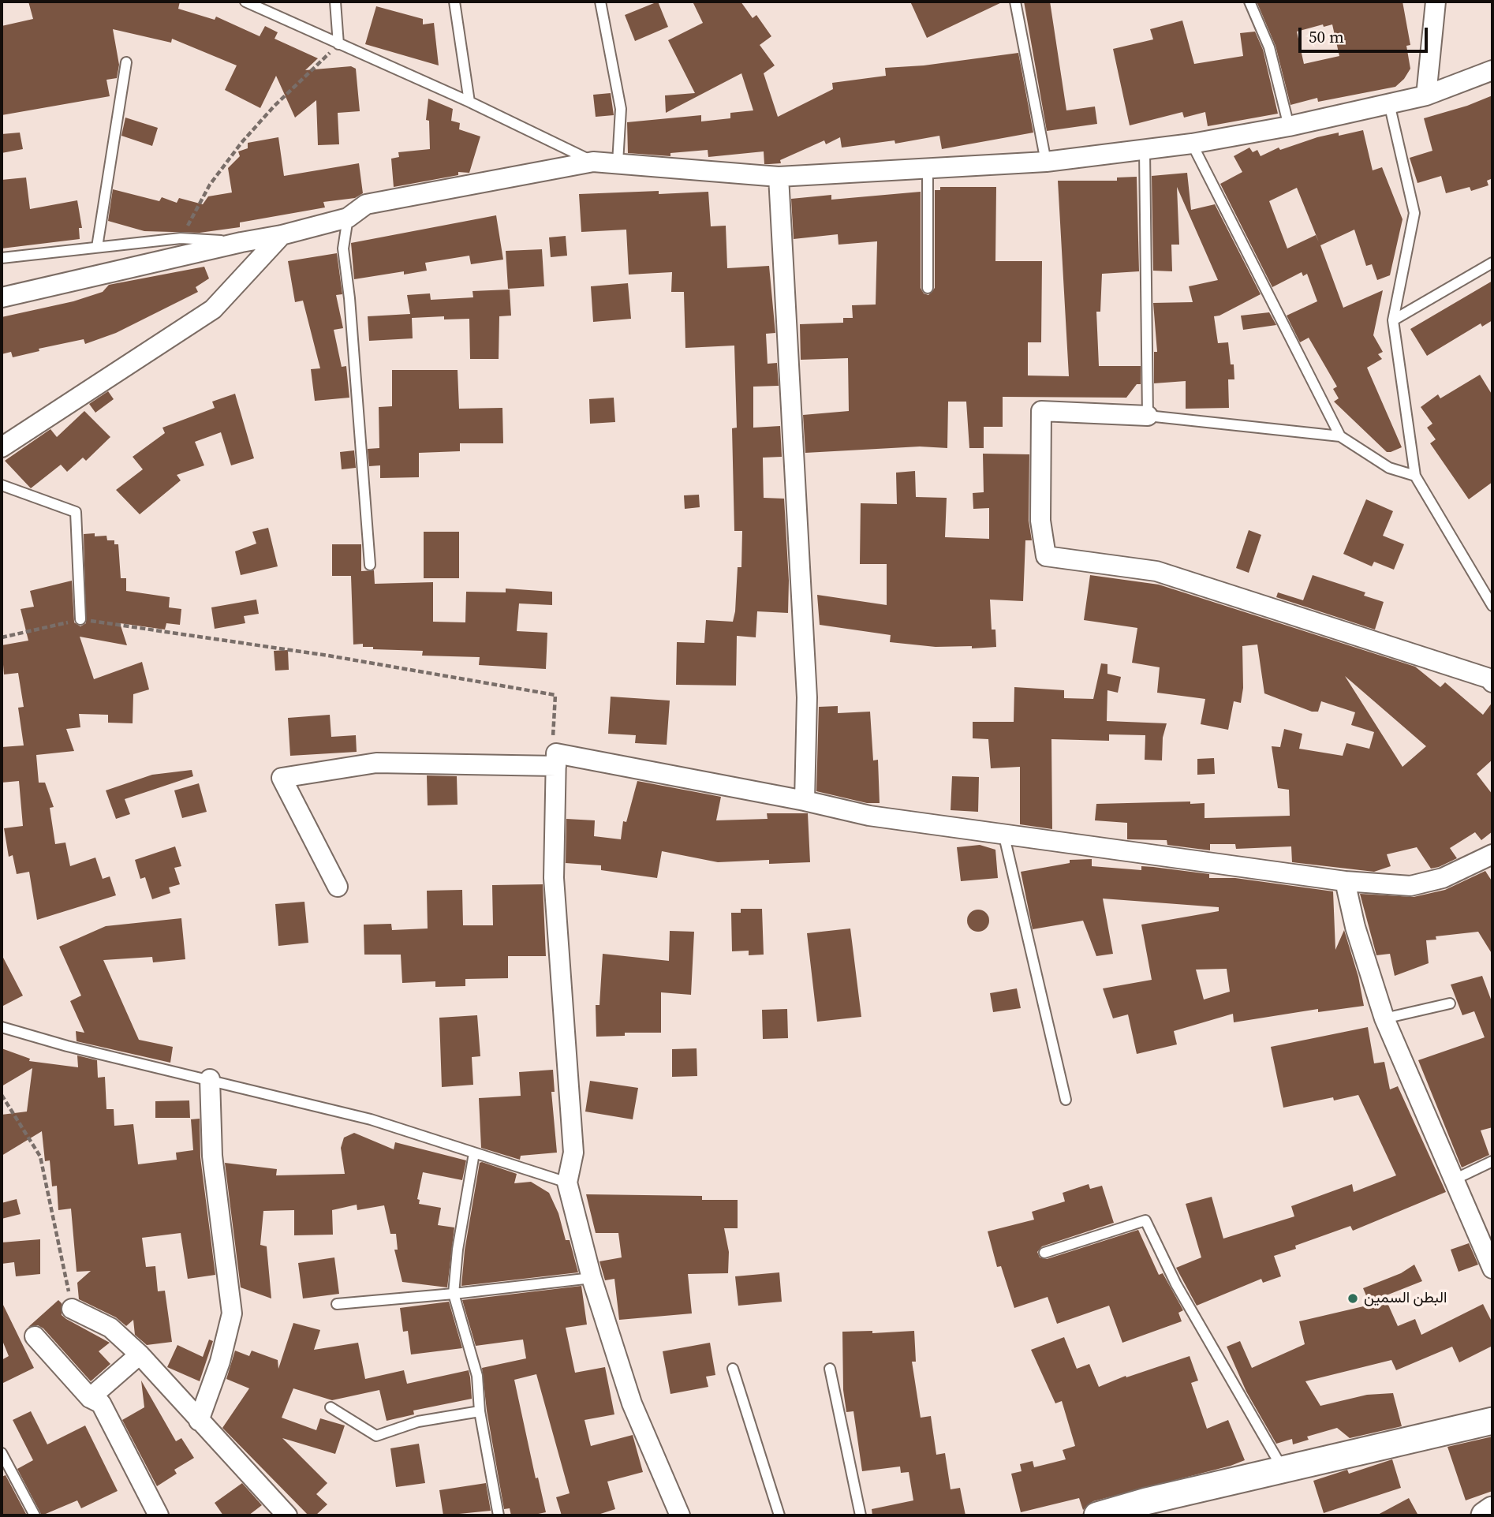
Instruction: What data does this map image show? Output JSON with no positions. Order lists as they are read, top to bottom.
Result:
{
  "places": ["البطن السمين"],
  "scale_bar": "50 m"
}
